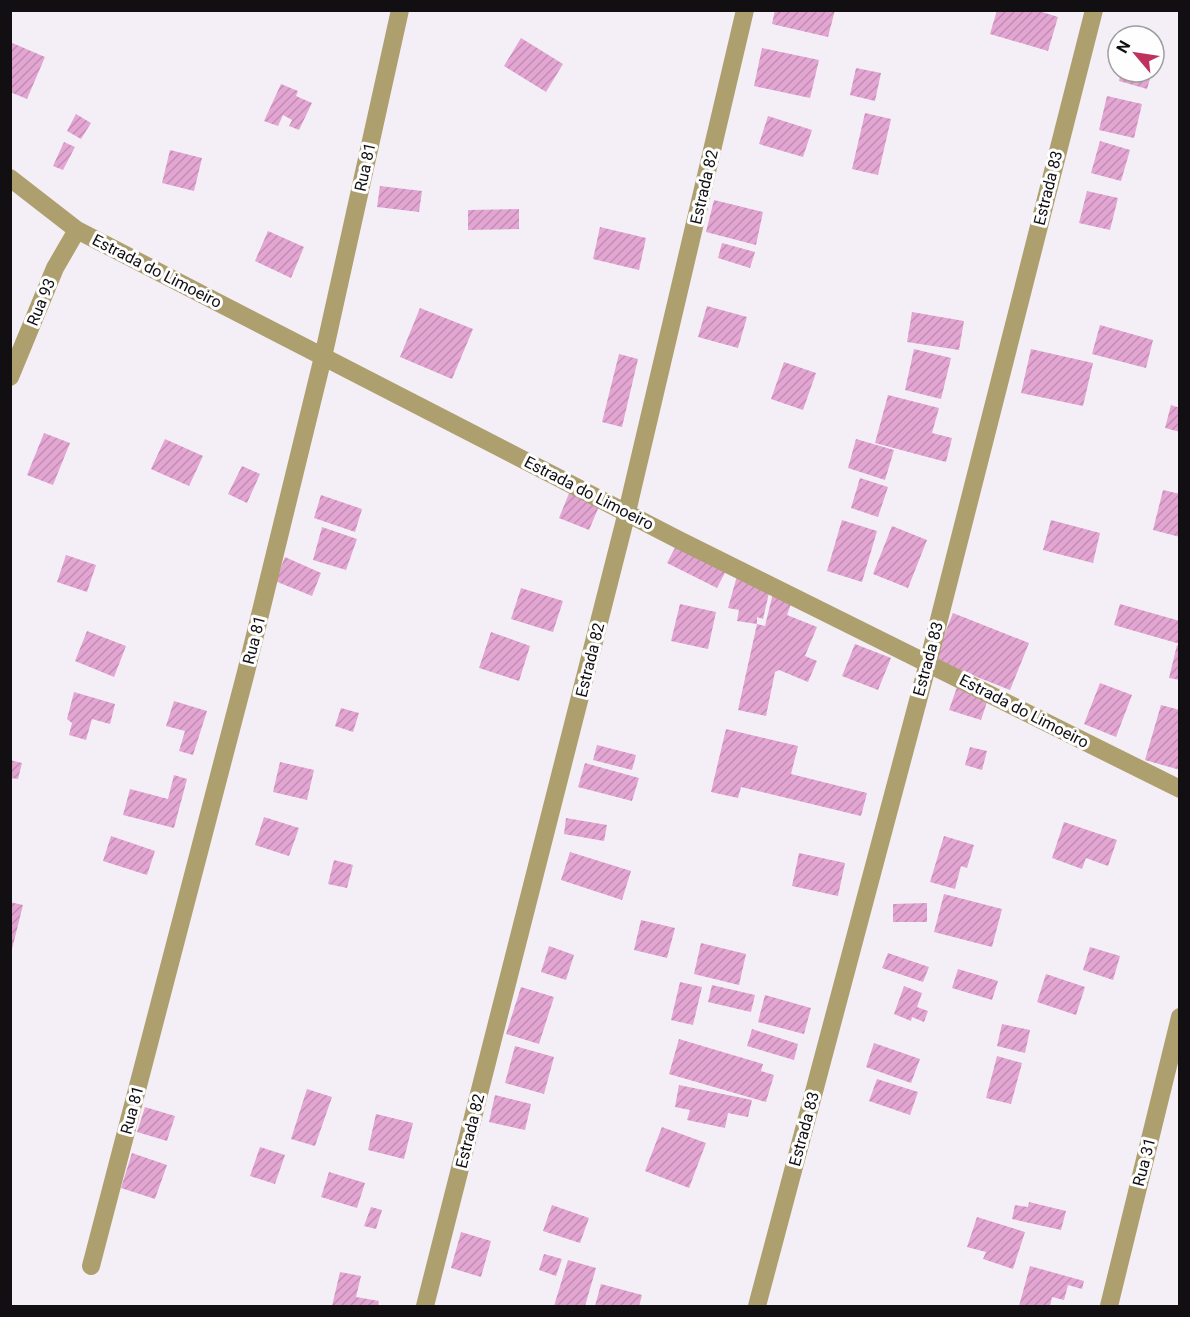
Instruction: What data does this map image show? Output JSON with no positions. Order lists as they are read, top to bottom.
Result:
{
  "streets": {
    "street": [
      "Rua 81",
      "Estrada 82",
      "Estrada 83",
      "Estrada do Limoeiro",
      "Rua 93",
      "Rua 31"
    ]
  },
  "crossings": [
    ["Rua 81", "Estrada do Limoeiro"],
    ["Estrada 82", "Estrada do Limoeiro"],
    ["Estrada 83", "Estrada do Limoeiro"],
    ["Estrada do Limoeiro", "Rua 93"]
  ],
  "north": "top left"
}
